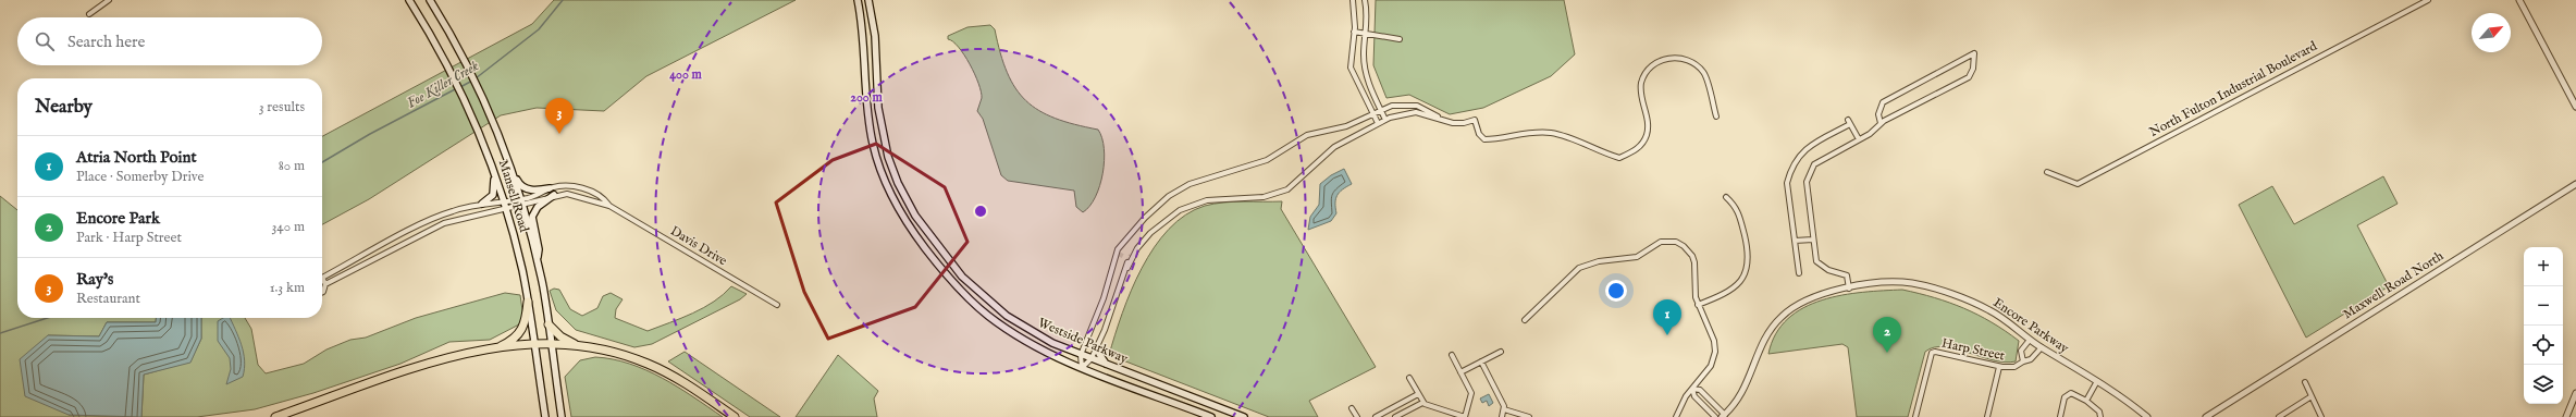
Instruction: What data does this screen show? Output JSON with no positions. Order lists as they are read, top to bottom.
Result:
{
  "streets": {
    "main road": ["Mansell Road", "Westside Parkway"],
    "street": [
      "North Fulton Industrial Boulevard",
      "Davis Drive",
      "Maxwell Road North",
      "Encore Parkway",
      "Harp Street"
    ]
  },
  "crossings": [
    ["Mansell Road", "Davis Drive"],
    ["Encore Parkway", "Harp Street"]
  ],
  "water": ["Foe Killer Creek"],
  "north": "top right",
  "page": {
    "search": "Search here",
    "heading": ["Nearby", "3 results"],
    "pins": ["3", "1", "2"],
    "list": [
      {
        "mark": "1",
        "name": "Atria North Point",
        "note": "Place · Somerby Drive",
        "value": "80 m"
      },
      {
        "mark": "2",
        "name": "Encore Park",
        "note": "Park · Harp Street",
        "value": "340 m"
      },
      {
        "mark": "3",
        "name": "Ray's",
        "note": "Restaurant",
        "value": "1.3 km"
      }
    ],
    "map_buttons": ["+", "−"]
  },
  "rings": ["400 m", "200 m"]
}
